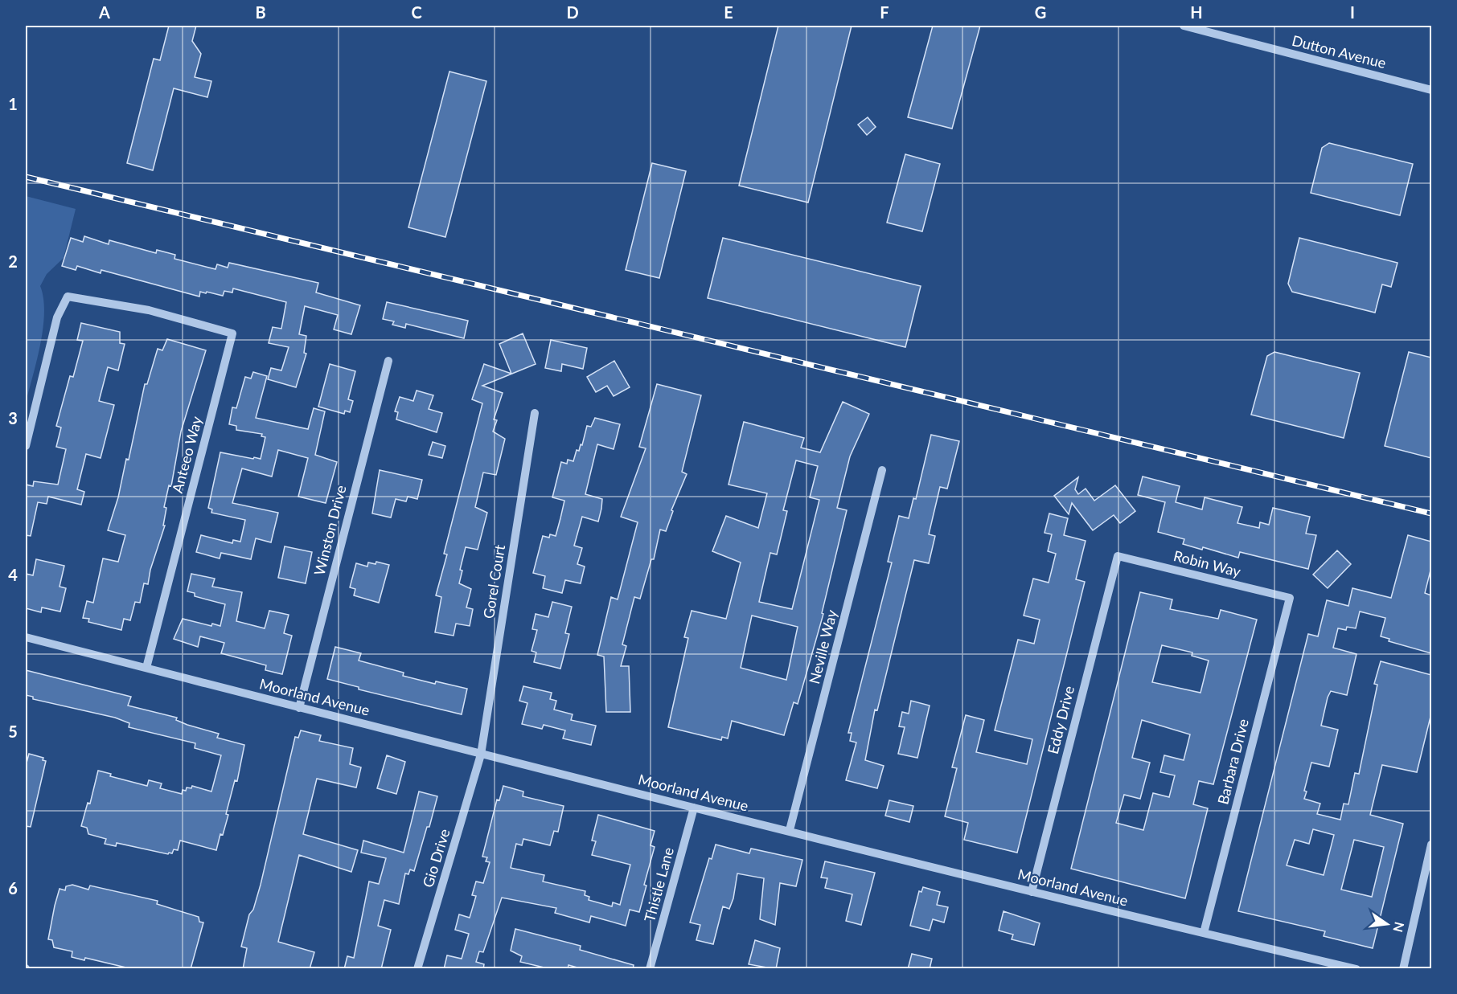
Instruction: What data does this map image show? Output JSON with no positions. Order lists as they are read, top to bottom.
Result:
{
  "streets": {
    "street": [
      "Dutton Avenue",
      "Anteeo Way",
      "Winston Drive",
      "Robin Way",
      "Gorel Court",
      "Neville Way",
      "Moorland Avenue",
      "Eddy Drive",
      "Barbara Drive",
      "Gio Drive",
      "Thistle Lane"
    ]
  },
  "crossings": [
    ["Anteeo Way", "Moorland Avenue"],
    ["Winston Drive", "Moorland Avenue"],
    ["Robin Way", "Eddy Drive"],
    ["Robin Way", "Barbara Drive"],
    ["Gorel Court", "Moorland Avenue"],
    ["Gorel Court", "Gio Drive"],
    ["Neville Way", "Moorland Avenue"],
    ["Moorland Avenue", "Eddy Drive"],
    ["Moorland Avenue", "Barbara Drive"],
    ["Moorland Avenue", "Gio Drive"],
    ["Moorland Avenue", "Thistle Lane"]
  ],
  "north": "right",
  "grid": {
    "columns": [
      "A",
      "B",
      "C",
      "D",
      "E",
      "F",
      "G",
      "H",
      "I"
    ],
    "rows": [
      "1",
      "2",
      "3",
      "4",
      "5",
      "6"
    ]
  }
}
